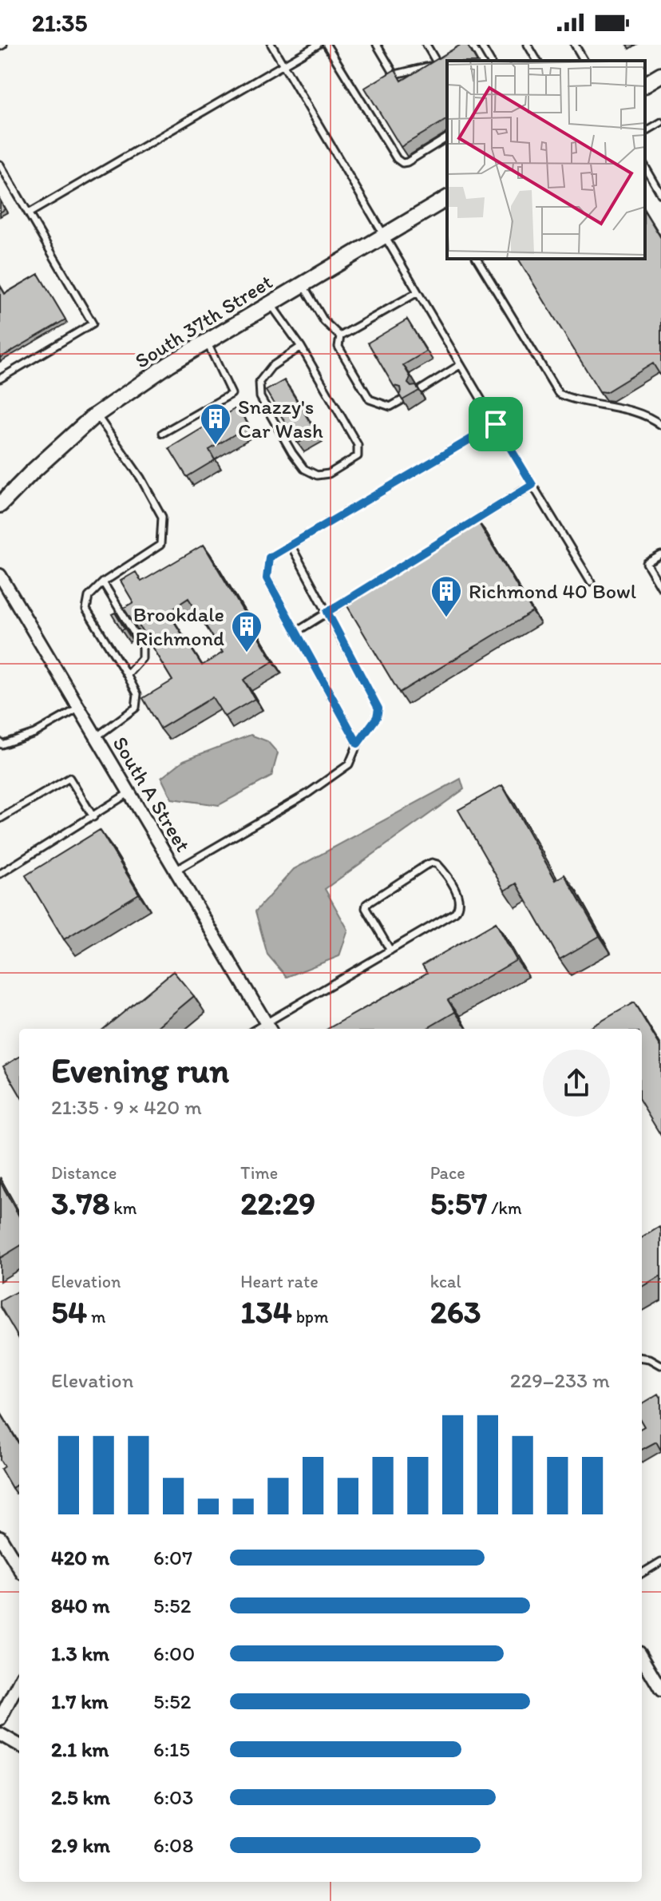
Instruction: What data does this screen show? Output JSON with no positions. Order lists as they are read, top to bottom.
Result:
{
  "streets": {
    "street": ["South 37th Street", "South A Street"]
  },
  "places": {
    "building": ["Snazzy's Car Wash", "Richmond 40 Bowl", "Brookdale Richmond"]
  },
  "page": {
    "status": "21:35",
    "heading": ["Evening run", "21:35 · 9 × 420 m"],
    "stats": [
      ["Distance", "3.78 km"],
      ["Time", "22:29"],
      ["Pace", "5:57 /km"],
      ["Elevation", "54 m"],
      ["Heart rate", "134 bpm"],
      ["kcal", "263"]
    ],
    "chart": ["Elevation", "229–233 m"],
    "list": [
      {
        "name": "420 m",
        "note": "6:07"
      },
      {
        "name": "840 m",
        "note": "5:52"
      },
      {
        "name": "1.3 km",
        "note": "6:00"
      },
      {
        "name": "1.7 km",
        "note": "5:52"
      },
      {
        "name": "2.1 km",
        "note": "6:15"
      },
      {
        "name": "2.5 km",
        "note": "6:03"
      },
      {
        "name": "2.9 km",
        "note": "6:08"
      }
    ]
  }
}
